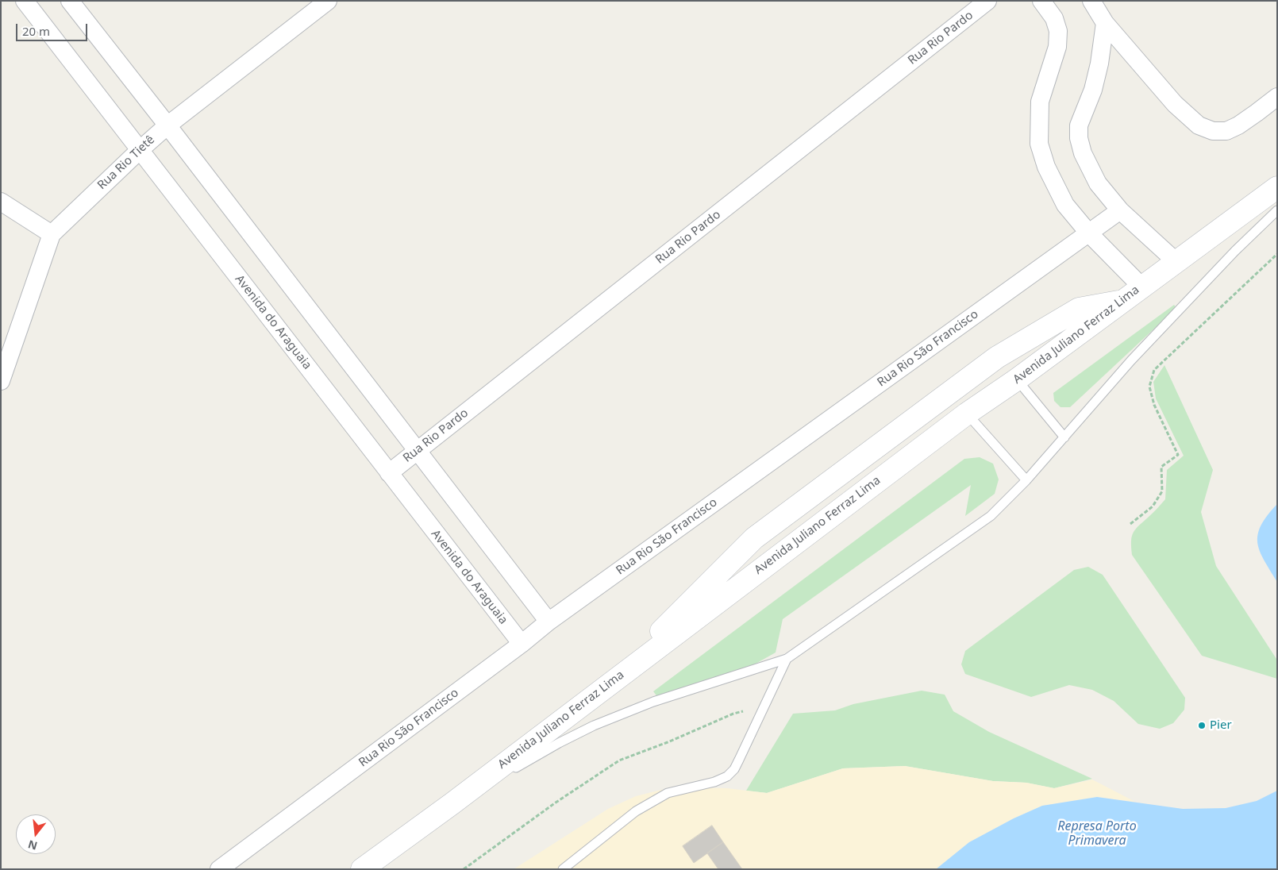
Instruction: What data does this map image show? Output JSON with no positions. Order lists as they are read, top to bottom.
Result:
{
  "streets": {
    "main road": ["Avenida Juliano Ferraz Lima"],
    "street": [
      "Rua Rio Pardo",
      "Rua Rio Tietê",
      "Avenida do Araguaia",
      "Rua Rio São Francisco"
    ]
  },
  "crossings": [
    ["Rua Rio Pardo", "Avenida do Araguaia"],
    ["Rua Rio Tietê", "Avenida do Araguaia"],
    ["Avenida do Araguaia", "Rua Rio São Francisco"]
  ],
  "water": ["Represa Porto Primavera"],
  "places": ["Pier"],
  "scale_bar": "20 m",
  "north": "bottom"
}
